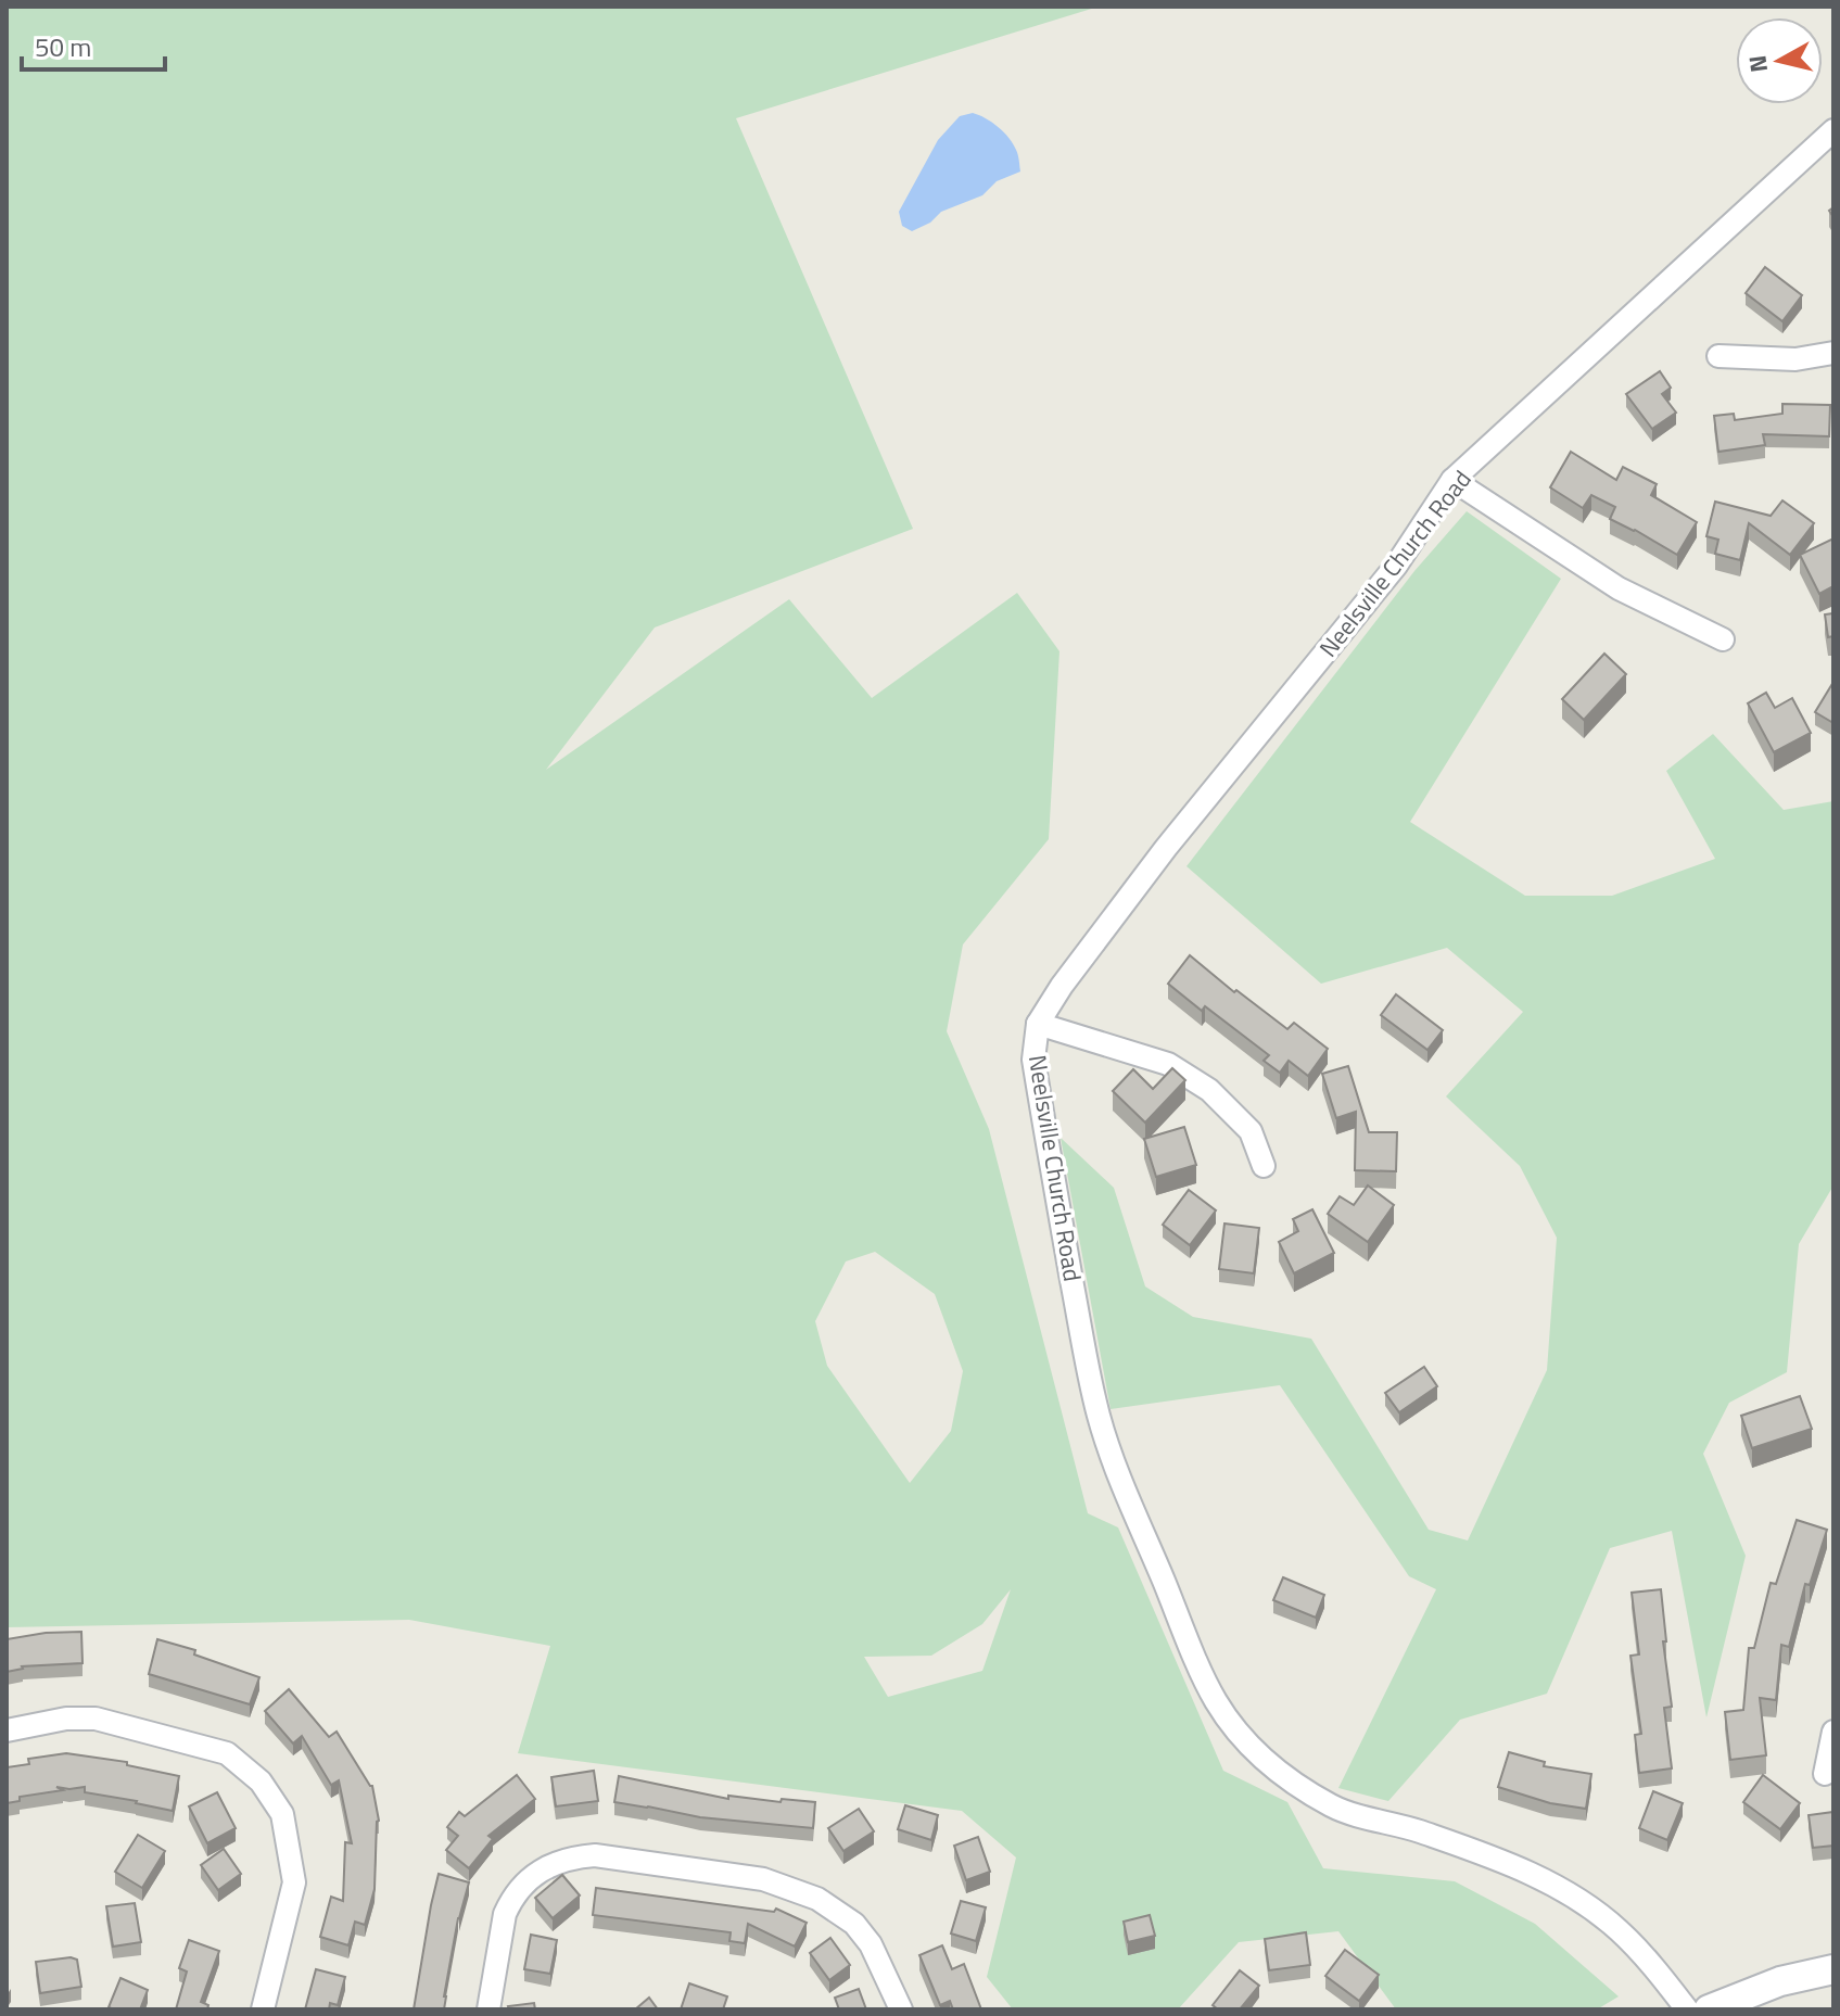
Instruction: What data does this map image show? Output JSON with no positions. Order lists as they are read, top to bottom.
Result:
{
  "streets": {
    "street": ["Neelsville Church Road"]
  },
  "scale_bar": "50 m",
  "north": "left"
}
